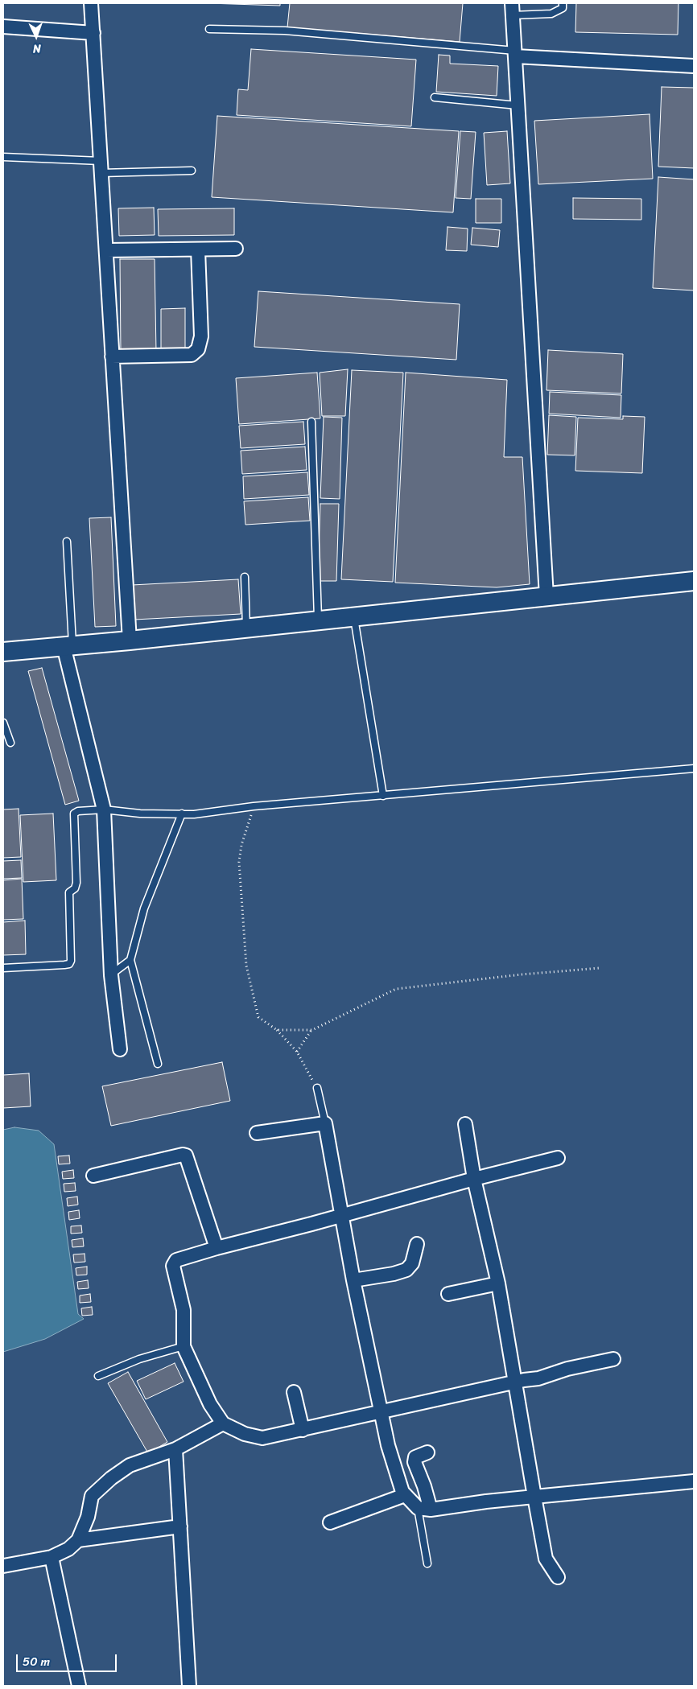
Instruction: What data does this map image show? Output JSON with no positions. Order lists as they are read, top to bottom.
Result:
{
  "scale_bar": "50 m",
  "north": "bottom"
}
